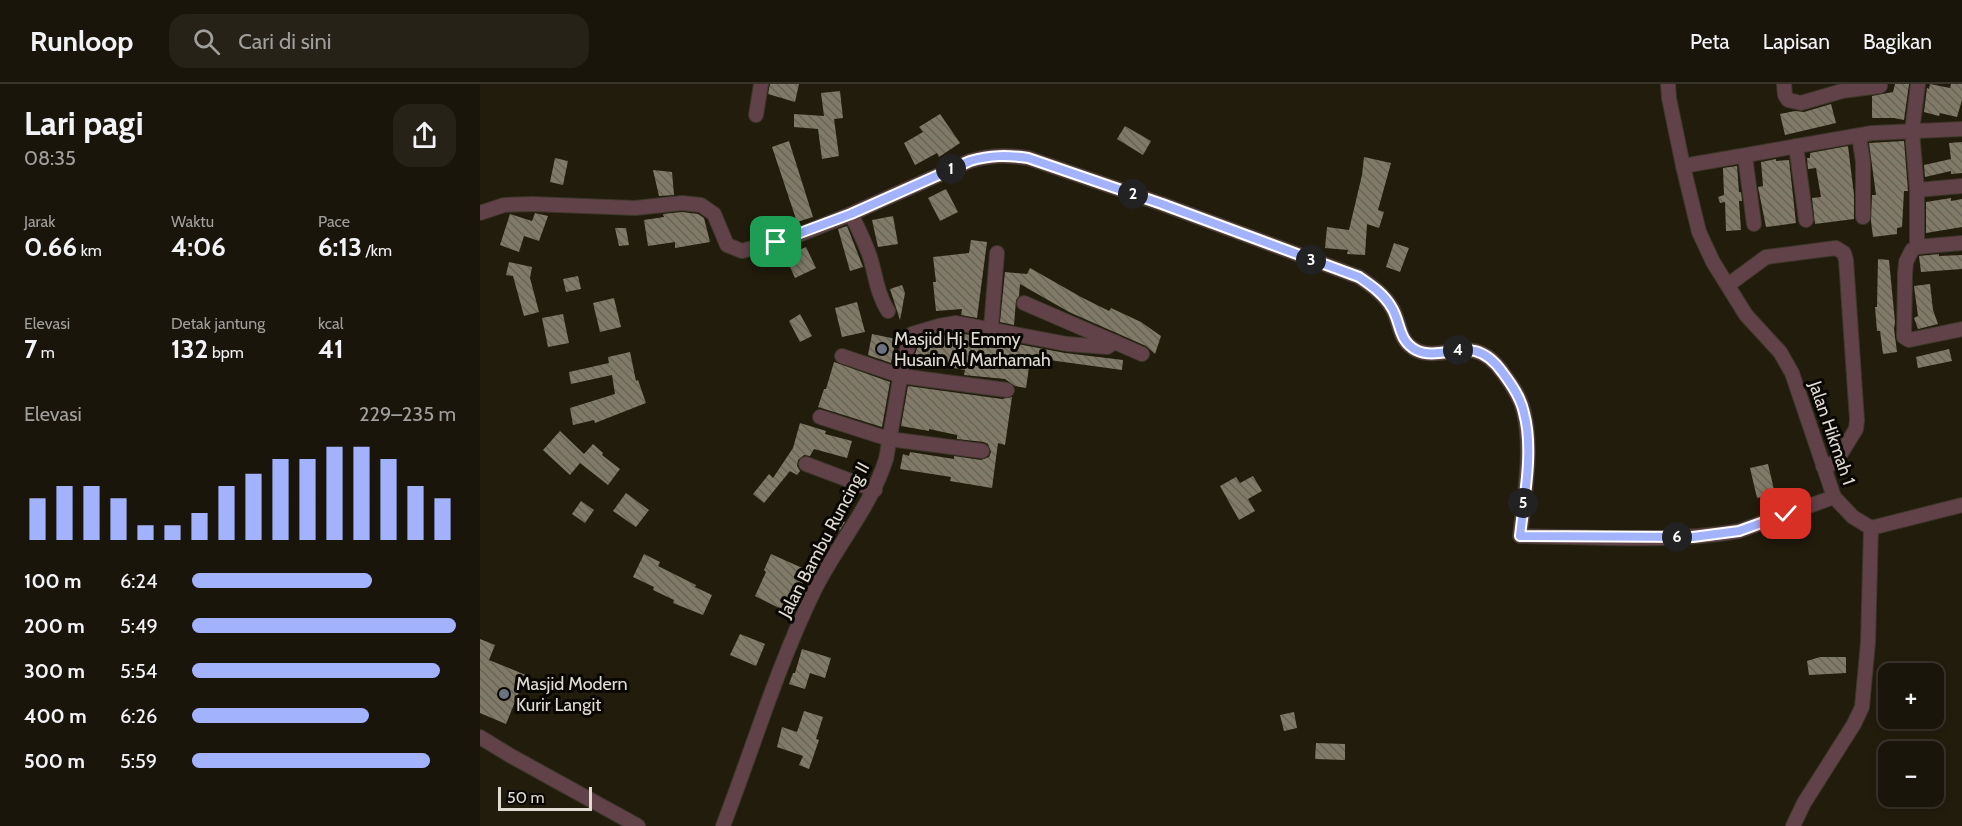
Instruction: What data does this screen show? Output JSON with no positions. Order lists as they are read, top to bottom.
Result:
{
  "streets": {
    "street": ["Jalan Hikmah 1", "Jalan Bambu Runcing II"]
  },
  "places": ["Masjid Hj. Emmy Husain Al Marhamah", "Masjid Modern Kurir Langit"],
  "scale_bar": "50 m",
  "page": {
    "header": "Runloop",
    "search": "Cari di sini",
    "nav": ["Peta", "Lapisan", "Bagikan"],
    "heading": ["Lari pagi", "08:35"],
    "pins": [
      "1",
      "2",
      "3",
      "4",
      "5",
      "6"
    ],
    "stats": [
      ["Jarak", "0.66 km"],
      ["Waktu", "4:06"],
      ["Pace", "6:13 /km"],
      ["Elevasi", "7 m"],
      ["Detak jantung", "132 bpm"],
      ["kcal", "41"]
    ],
    "chart": ["Elevasi", "229–235 m"],
    "list": [
      {
        "name": "100 m",
        "note": "6:24"
      },
      {
        "name": "200 m",
        "note": "5:49"
      },
      {
        "name": "300 m",
        "note": "5:54"
      },
      {
        "name": "400 m",
        "note": "6:26"
      },
      {
        "name": "500 m",
        "note": "5:59"
      }
    ],
    "map_buttons": ["+", "−"],
    "scale": "50 m"
  }
}
